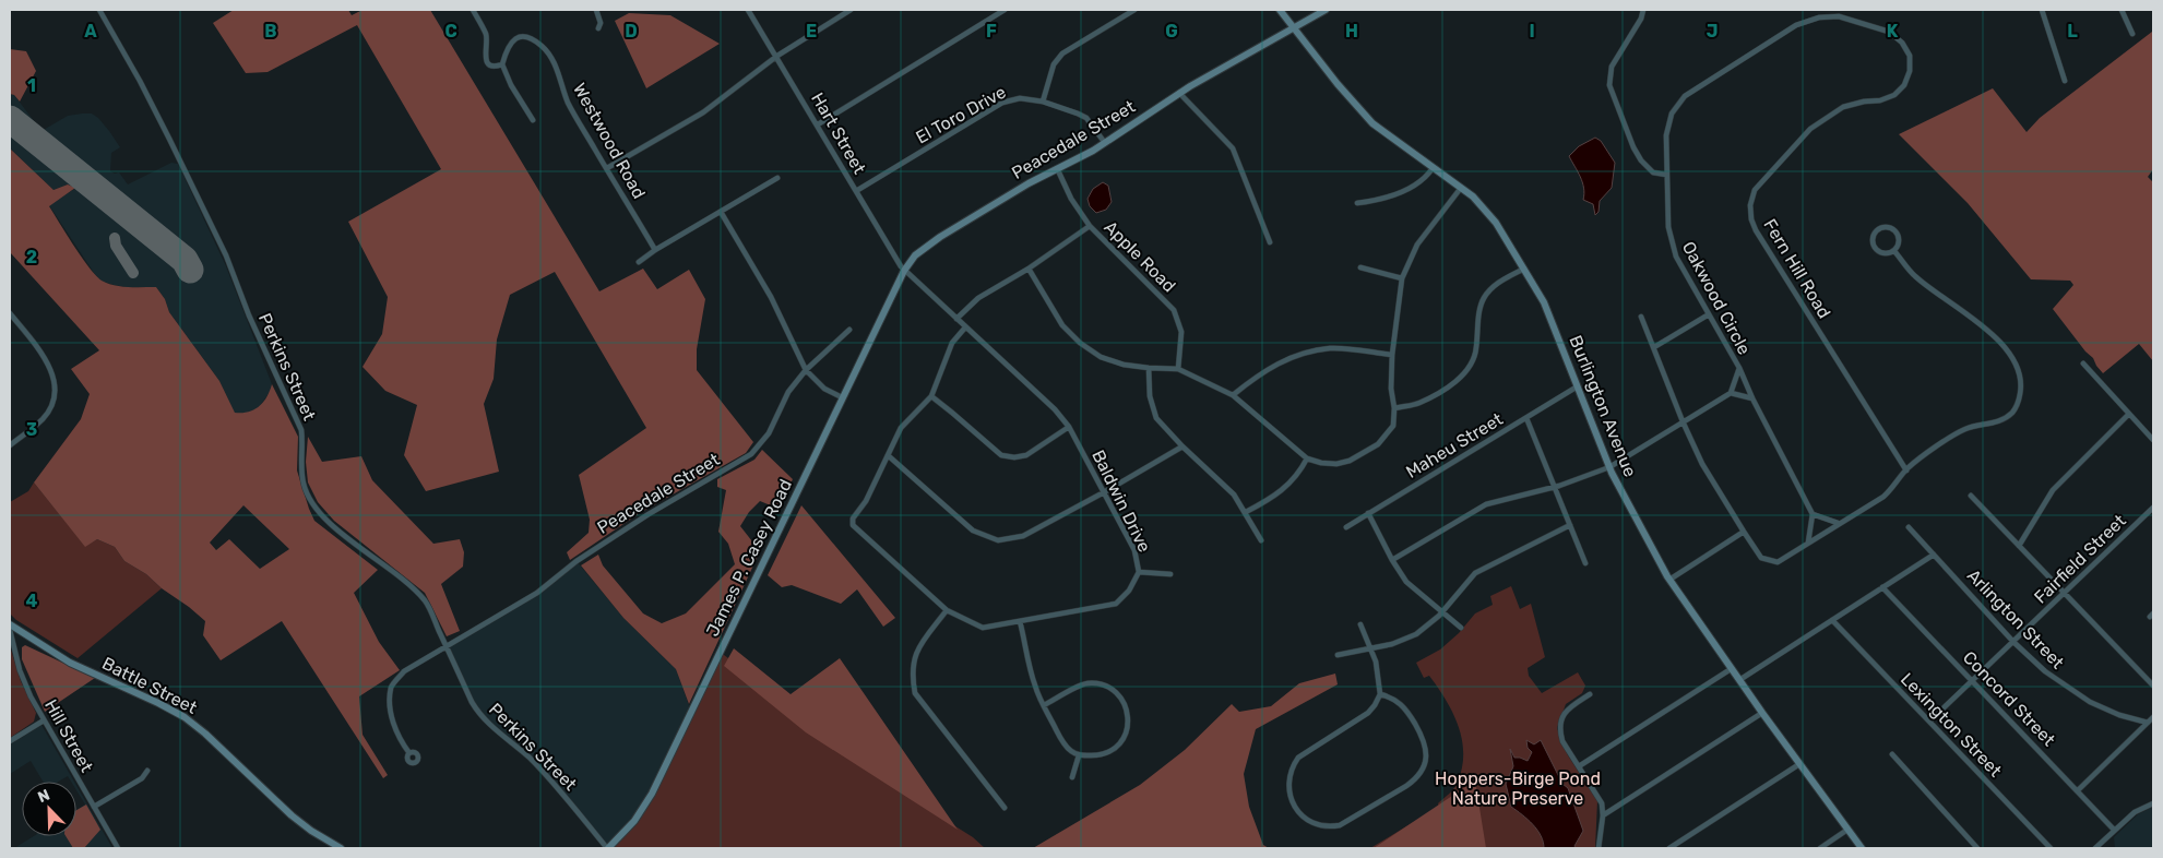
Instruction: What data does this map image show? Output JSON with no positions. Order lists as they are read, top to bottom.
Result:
{
  "streets": {
    "main road": [
      "Peacedale Street",
      "Burlington Avenue",
      "James P. Casey Road",
      "Battle Street"
    ],
    "street": [
      "El Toro Drive",
      "Hart Street",
      "Westwood Road",
      "Apple Road",
      "Fern Hill Road",
      "Oakwood Circle",
      "Perkins Street",
      "Maheu Street",
      "Baldwin Drive",
      "Fairfield Street",
      "Arlington Street",
      "Concord Street",
      "Lexington Street",
      "Hill Street"
    ]
  },
  "crossings": [
    ["El Toro Drive", "Hart Street"],
    ["El Toro Drive", "Peacedale Street"],
    ["Hart Street", "Peacedale Street"],
    ["Hart Street", "Baldwin Drive"],
    ["Hart Street", "James P. Casey Road"],
    ["Peacedale Street", "Apple Road"],
    ["Peacedale Street", "Perkins Street"],
    ["Peacedale Street", "Burlington Avenue"],
    ["Peacedale Street", "Baldwin Drive"],
    ["Peacedale Street", "James P. Casey Road"],
    ["Fern Hill Road", "Oakwood Circle"],
    ["Perkins Street", "James P. Casey Road"],
    ["Burlington Avenue", "Maheu Street"],
    ["Baldwin Drive", "James P. Casey Road"],
    ["Fairfield Street", "Arlington Street"],
    ["Fairfield Street", "Concord Street"],
    ["Fairfield Street", "Lexington Street"]
  ],
  "parks": ["Hoppers-Birge Pond Nature Preserve"],
  "north": "top left",
  "grid": {
    "columns": [
      "A",
      "B",
      "C",
      "D",
      "E",
      "F",
      "G",
      "H",
      "I",
      "J",
      "K",
      "L"
    ],
    "rows": [
      "1",
      "2",
      "3",
      "4"
    ]
  }
}
